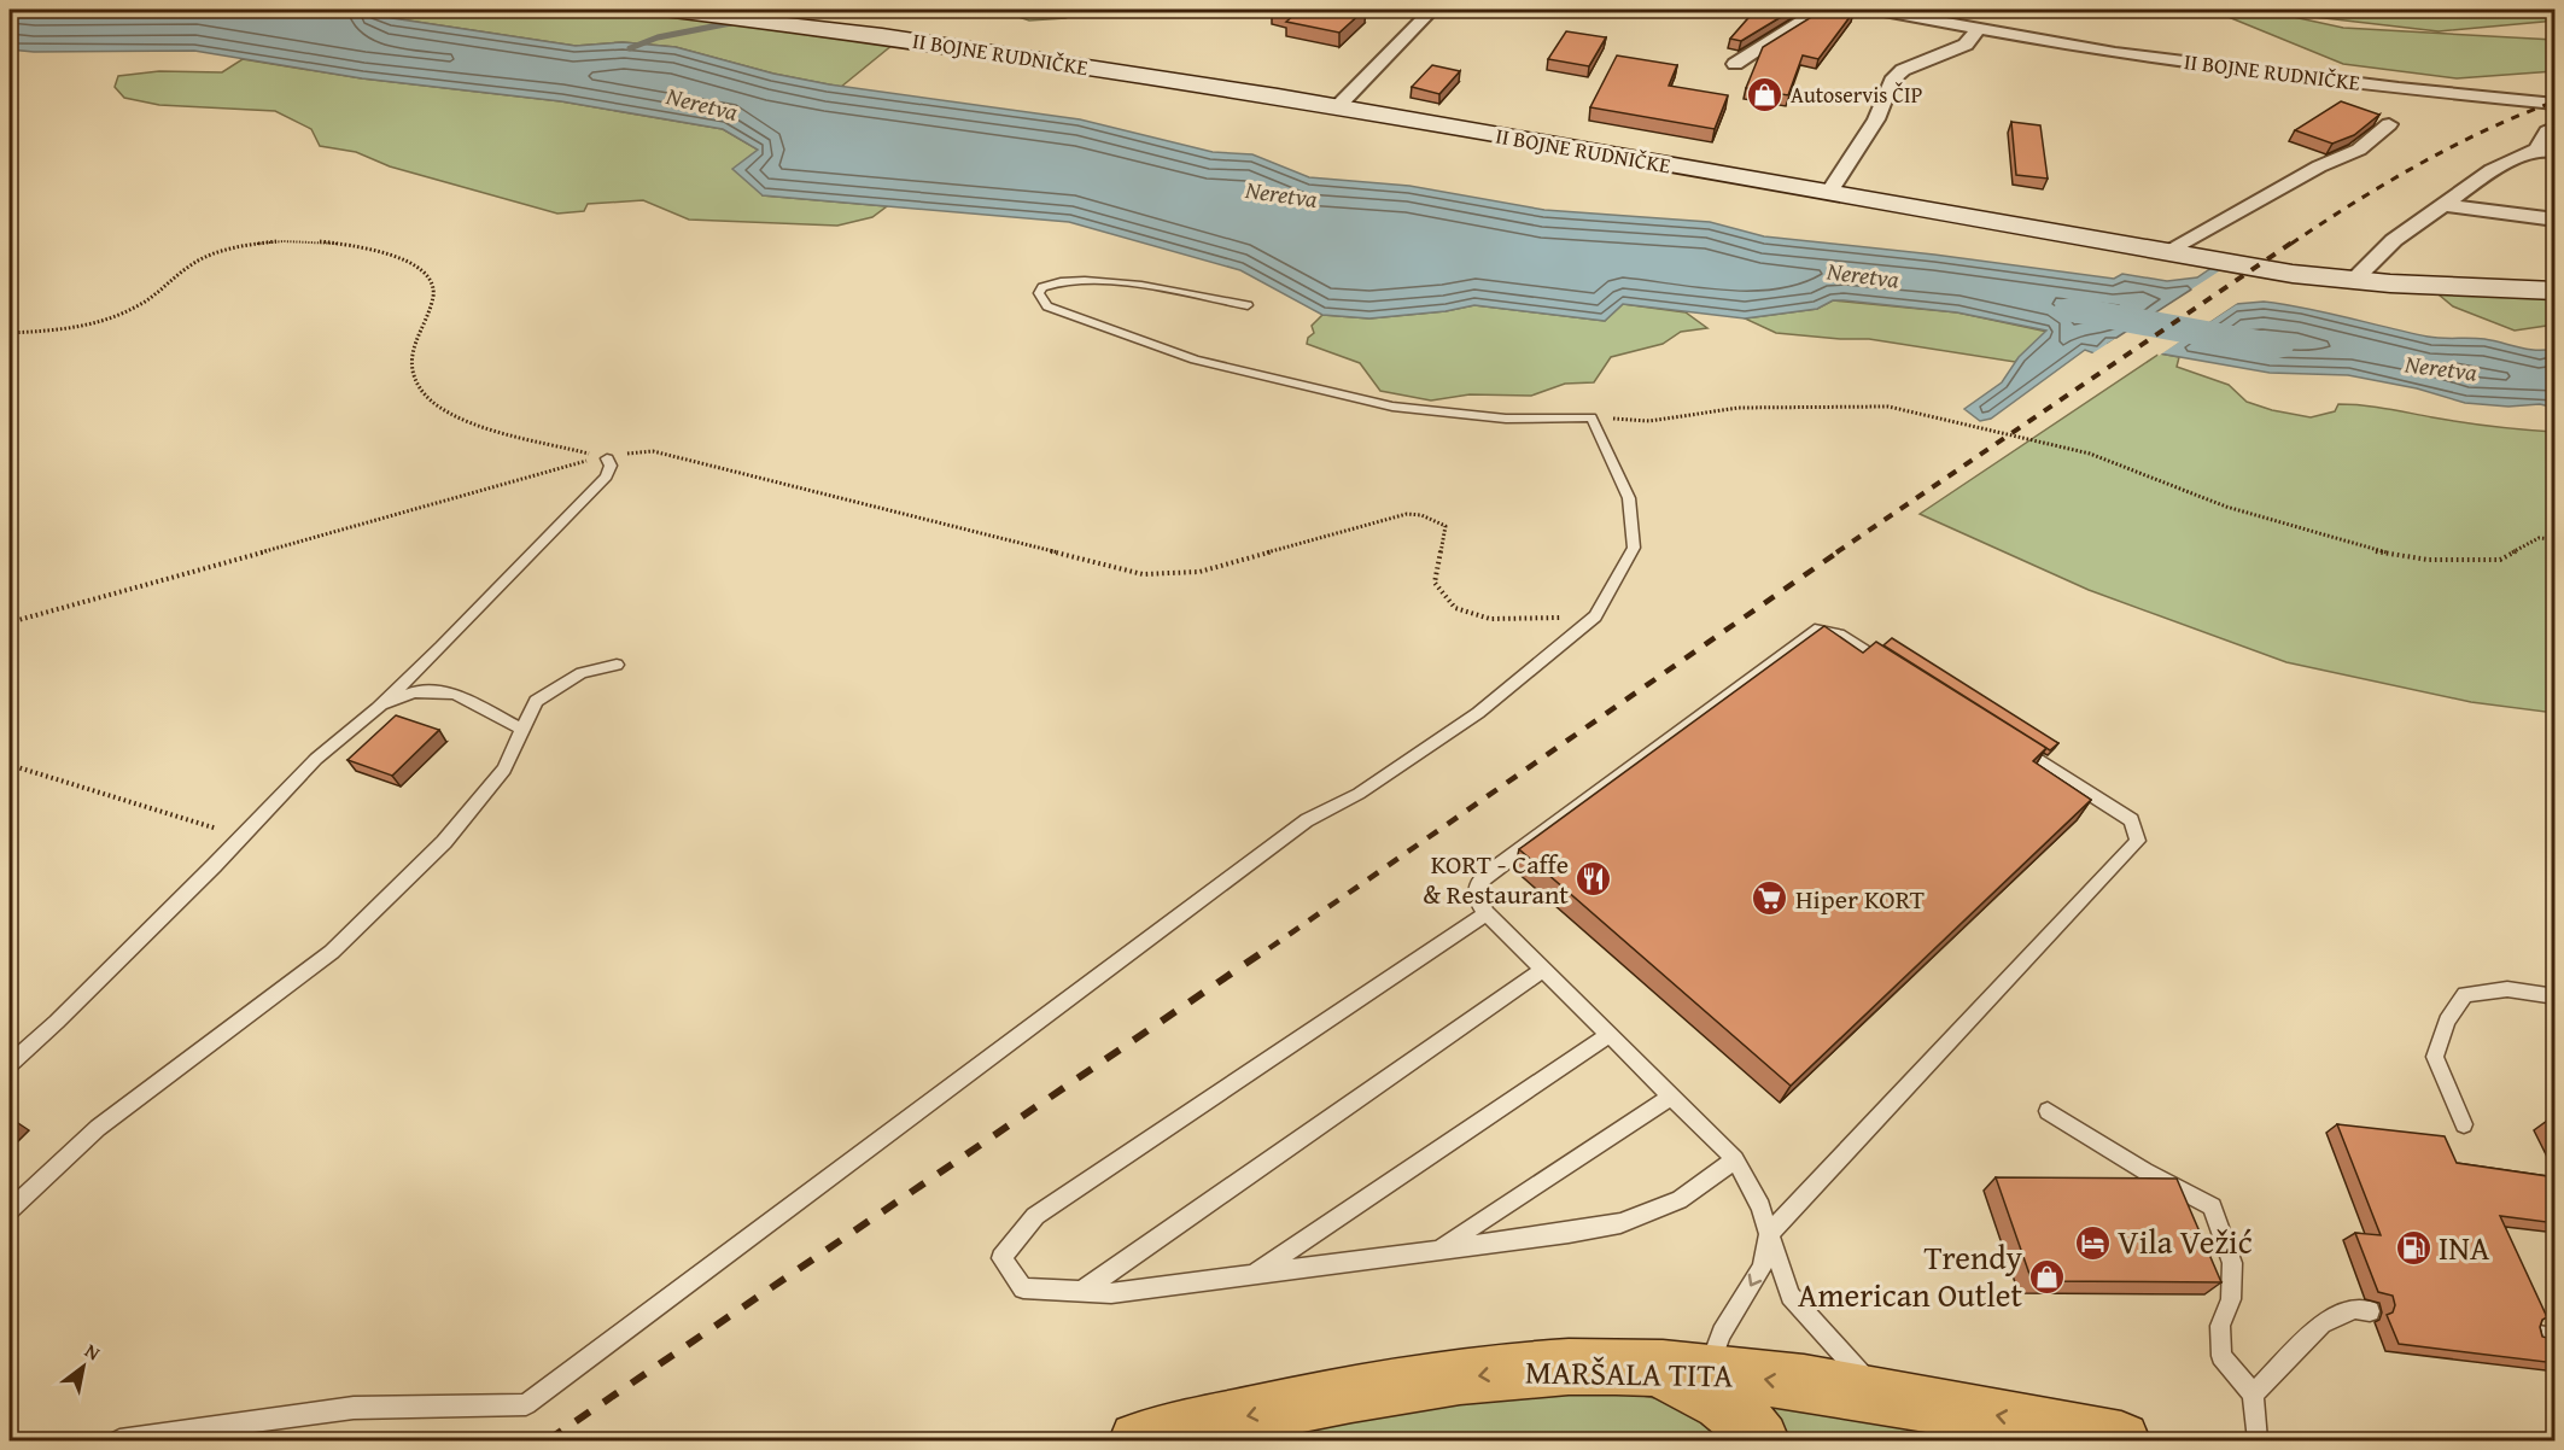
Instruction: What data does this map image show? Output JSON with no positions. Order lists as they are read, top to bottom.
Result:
{
  "streets": {
    "main road": ["MARŠALA TITA"],
    "street": ["II BOJNE RUDNIČKE"]
  },
  "one_way": ["MARŠALA TITA"],
  "water": ["Neretva"],
  "places": {
    "shop": ["Autoservis ČIP", "Trendy American Outlet"],
    "restaurant": ["KORT - Caffe & Restaurant"],
    "supermarket": ["Hiper KORT"],
    "hotel": ["Vila Vežić"],
    "fuel station": ["INA"]
  },
  "north": "top right"
}
